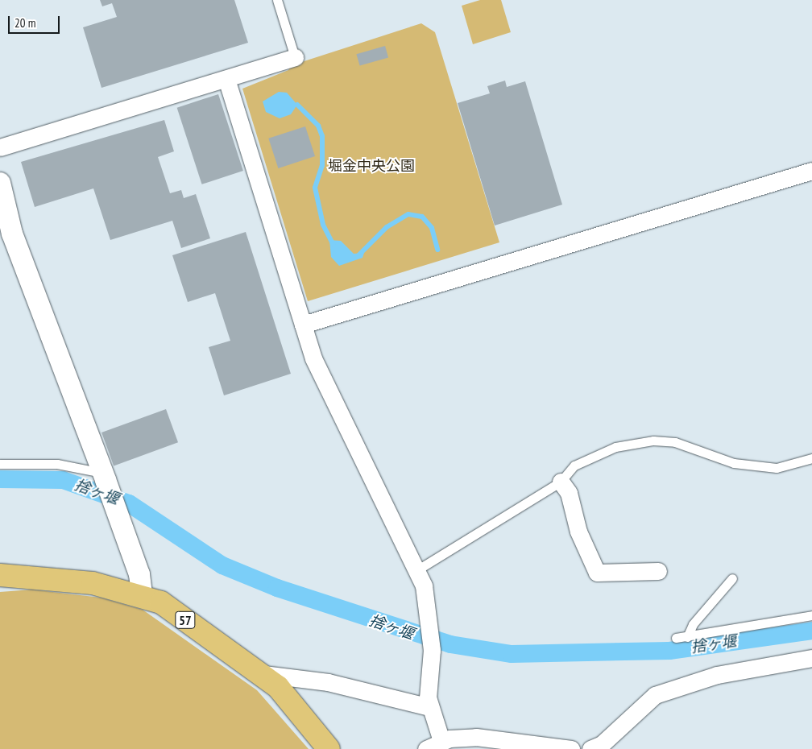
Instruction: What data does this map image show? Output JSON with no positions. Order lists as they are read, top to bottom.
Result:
{
  "streets": {
    "main road": ["57"]
  },
  "water": ["捨ヶ堰"],
  "parks": ["堀金中央公園"],
  "scale_bar": "20 m"
}
